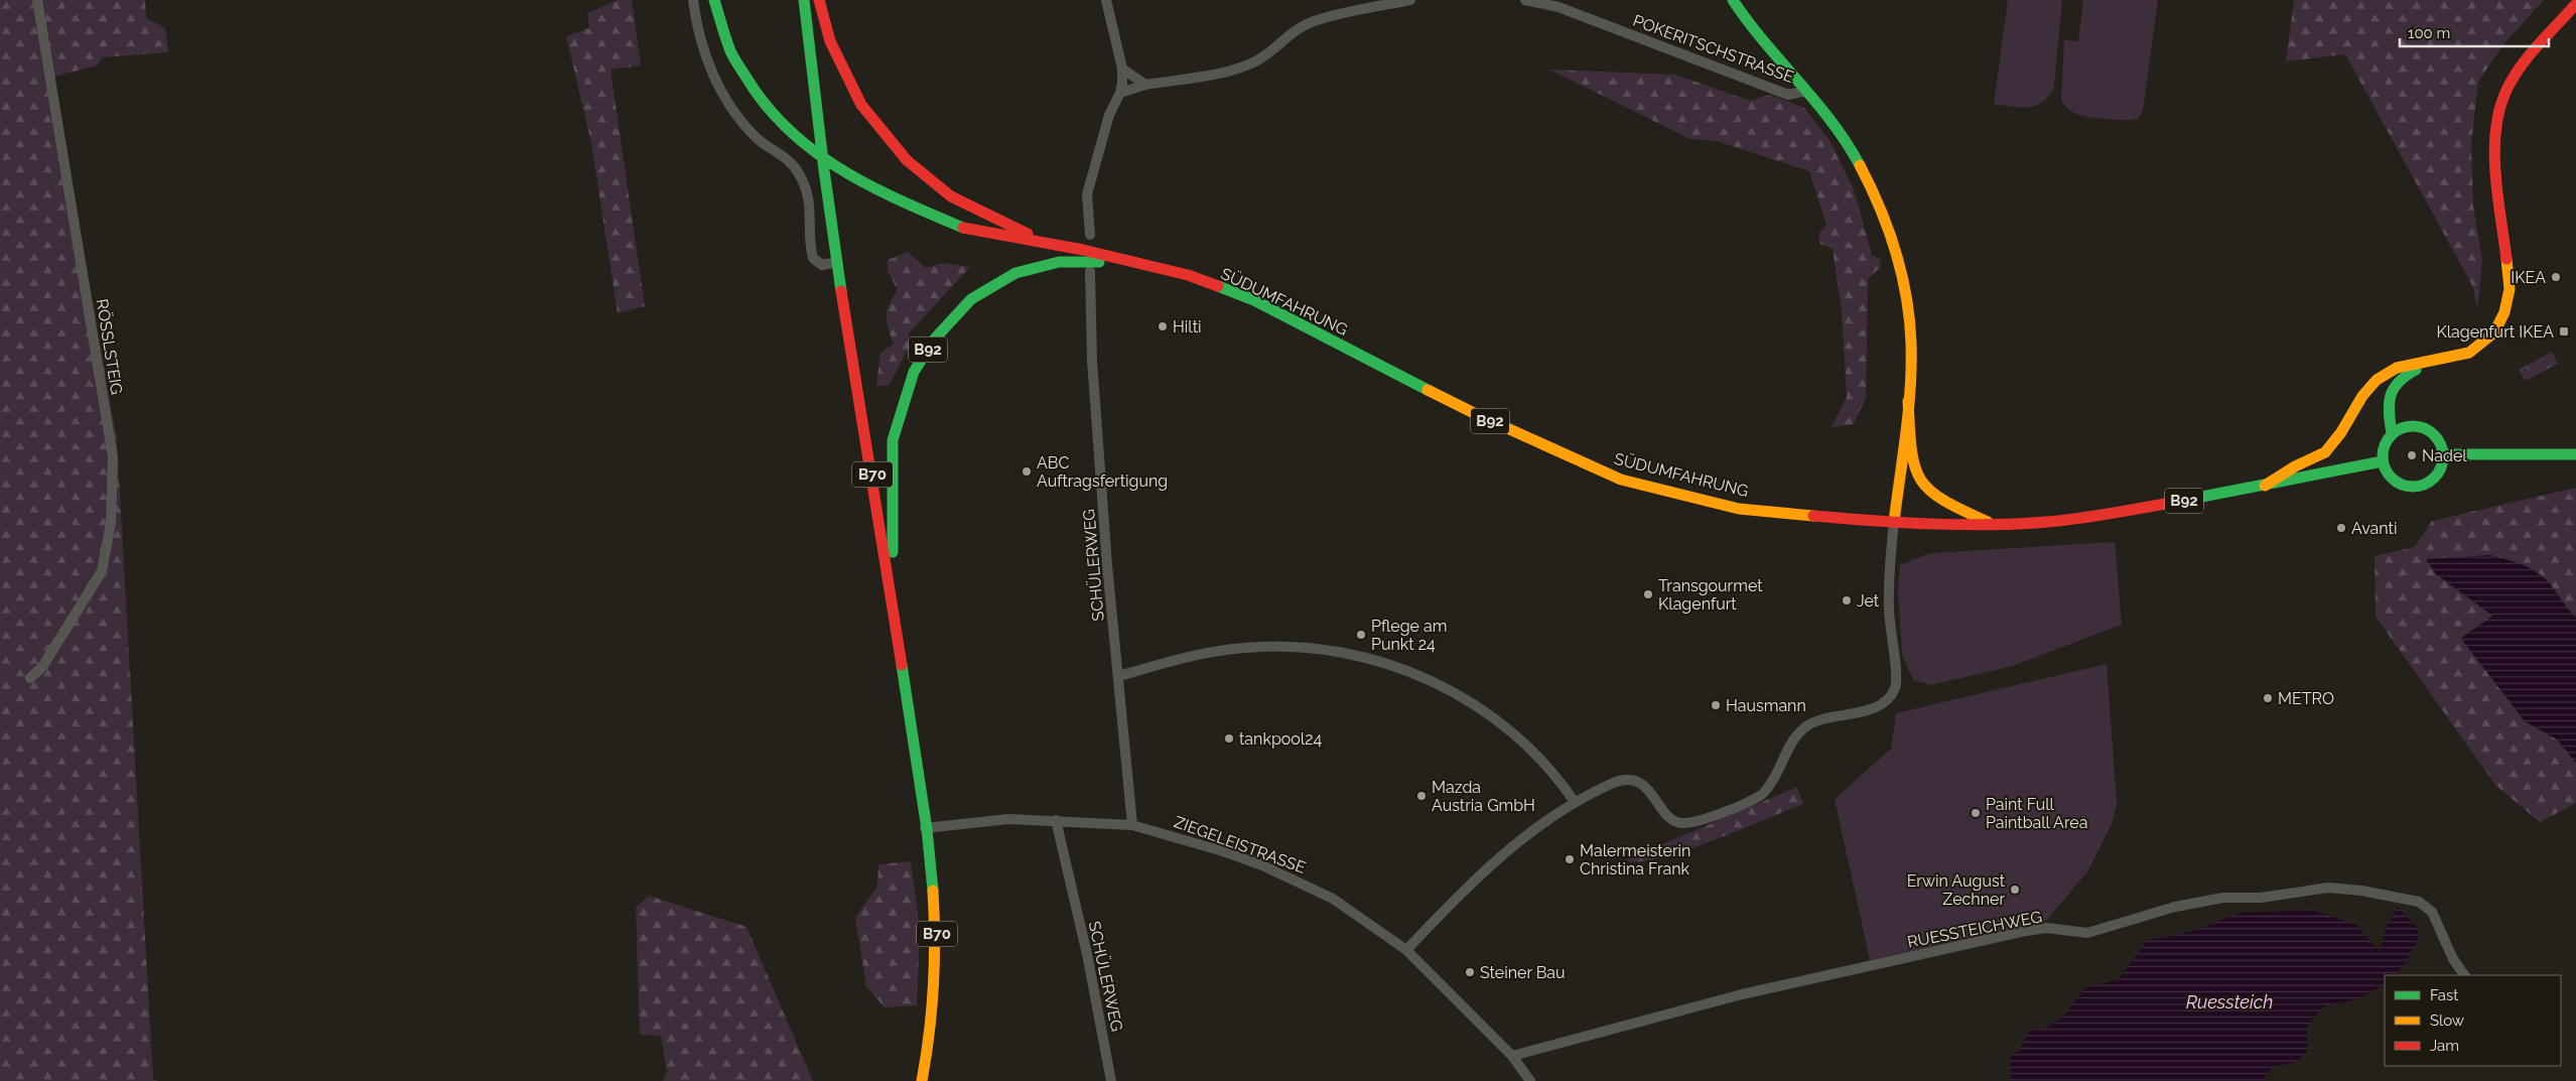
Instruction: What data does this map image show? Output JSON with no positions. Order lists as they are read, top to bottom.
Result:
{
  "streets": {
    "main road": ["SÜDUMFAHRUNG", "B92", "B70"],
    "street": [
      "POKERITSCHSTRASSE",
      "RÖSSLSTEIG",
      "SCHÜLERWEG",
      "ZIEGELEISTRASSE",
      "RUESSTEICHWEG"
    ]
  },
  "crossings": [
    ["SÜDUMFAHRUNG", "B92"],
    ["B92", "B70"],
    ["B70", "ZIEGELEISTRASSE"],
    ["SCHÜLERWEG", "ZIEGELEISTRASSE"],
    ["ZIEGELEISTRASSE", "RUESSTEICHWEG"]
  ],
  "water": ["Ruessteich"],
  "places": {
    "other": [
      "IKEA",
      "Hilti",
      "Nadel",
      "ABC Auftragsfertigung",
      "Avanti",
      "Transgourmet Klagenfurt",
      "Jet",
      "Pflege am Punkt 24",
      "METRO",
      "Hausmann",
      "tankpool24",
      "Mazda Austria GmbH",
      "Paint Full Paintball Area",
      "Malermeisterin Christina Frank",
      "Erwin August Zechner",
      "Steiner Bau"
    ],
    "transit": ["Klagenfurt IKEA"]
  },
  "legend": ["Fast", "Slow", "Jam"],
  "scale_bar": "100 m"
}
